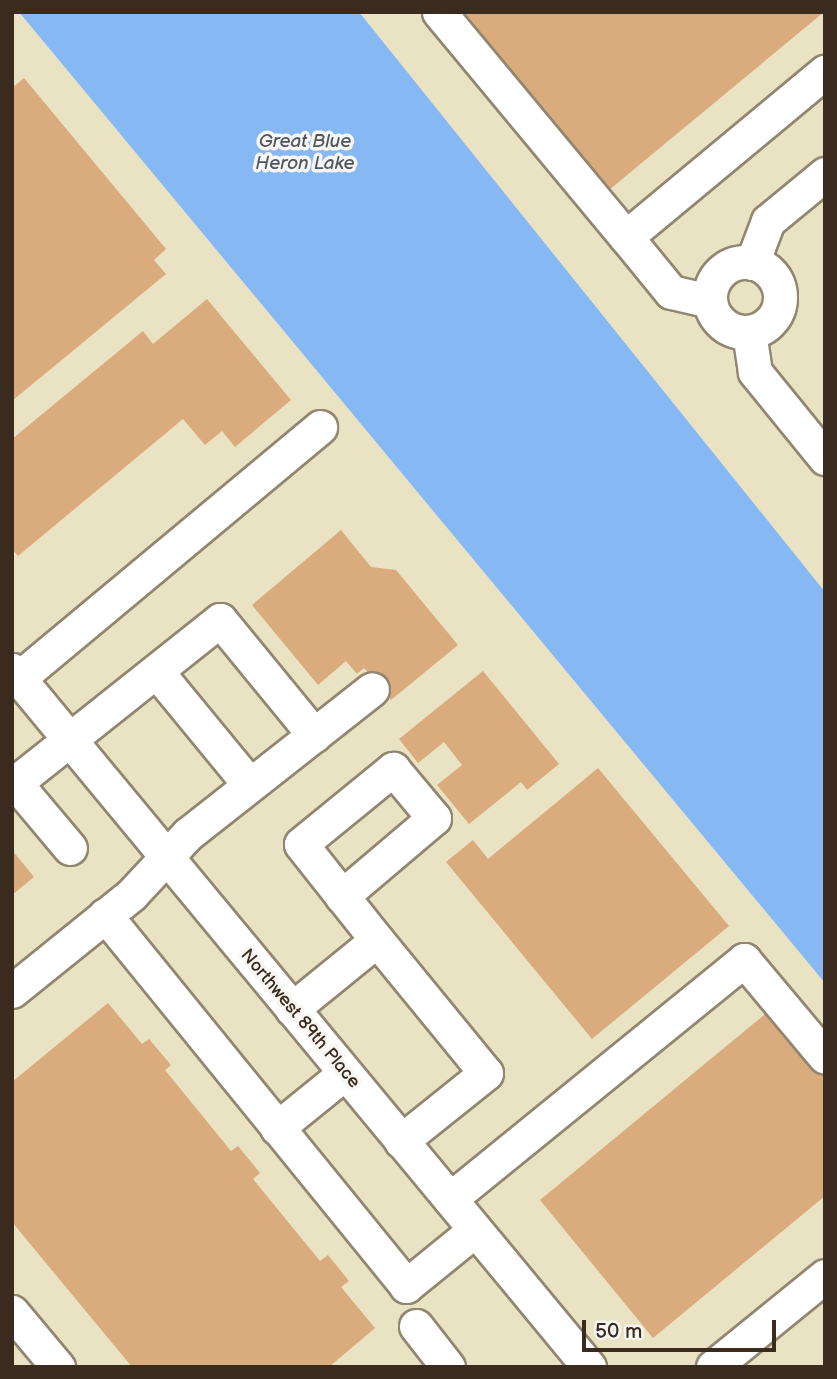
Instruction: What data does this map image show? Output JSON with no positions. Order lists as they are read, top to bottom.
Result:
{
  "streets": {
    "street": ["Northwest 89th Place"]
  },
  "water": ["Great Blue Heron Lake"],
  "scale_bar": "50 m"
}
